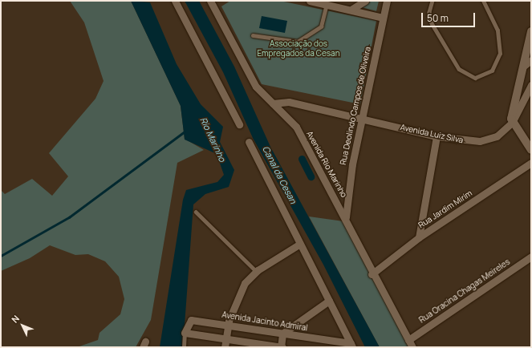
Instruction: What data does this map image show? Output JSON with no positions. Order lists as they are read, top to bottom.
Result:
{
  "streets": {
    "street": [
      "Rua Deolindo Campos de Oliveira",
      "Avenida Luiz Silva",
      "Avenida Rio Marinho",
      "Rua Jardim Mirim",
      "Rua Oracina Chagas Meireles",
      "Avenida Jacinto Admiral"
    ]
  },
  "crossings": [
    ["Rua Deolindo Campos de Oliveira", "Avenida Luiz Silva"],
    ["Rua Deolindo Campos de Oliveira", "Avenida Rio Marinho"],
    ["Avenida Luiz Silva", "Avenida Rio Marinho"],
    ["Avenida Rio Marinho", "Rua Jardim Mirim"],
    ["Avenida Rio Marinho", "Rua Oracina Chagas Meireles"]
  ],
  "water": ["Rio Marinho", "Canal da Cesan"],
  "parks": ["Associação dos Empregados da Cesan"],
  "scale_bar": "50 m",
  "north": "top left"
}
